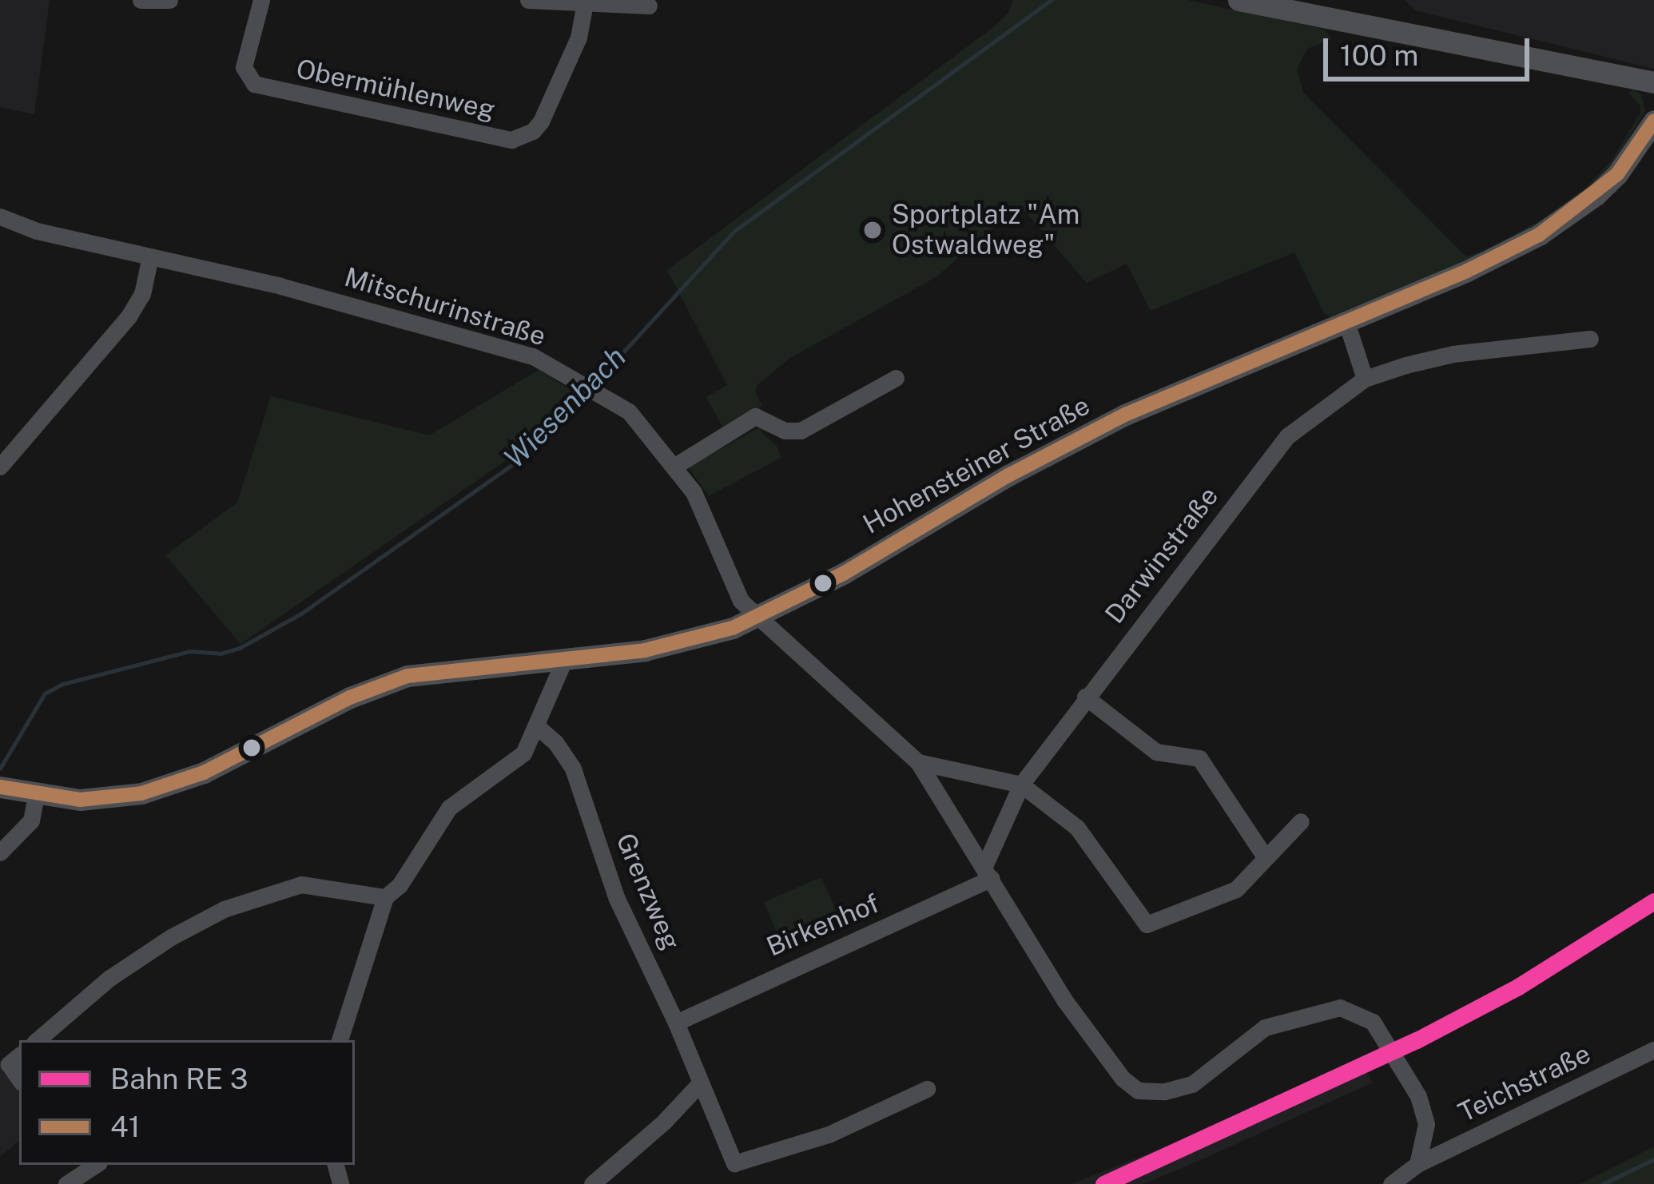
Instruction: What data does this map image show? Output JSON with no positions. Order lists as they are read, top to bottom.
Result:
{
  "streets": {
    "main road": ["Hohensteiner Straße"],
    "street": [
      "Obermühlenweg",
      "Mitschurinstraße",
      "Darwinstraße",
      "Grenzweg",
      "Birkenhof",
      "Teichstraße"
    ]
  },
  "crossings": [
    ["Mitschurinstraße", "Hohensteiner Straße"],
    ["Darwinstraße", "Birkenhof"],
    ["Grenzweg", "Birkenhof"]
  ],
  "water": ["Wiesenbach"],
  "places": ["Sportplatz \"Am Ostwaldweg\""],
  "lines": ["transit line 41"],
  "legend": ["Bahn RE 3", "41"],
  "scale_bar": "100 m"
}
